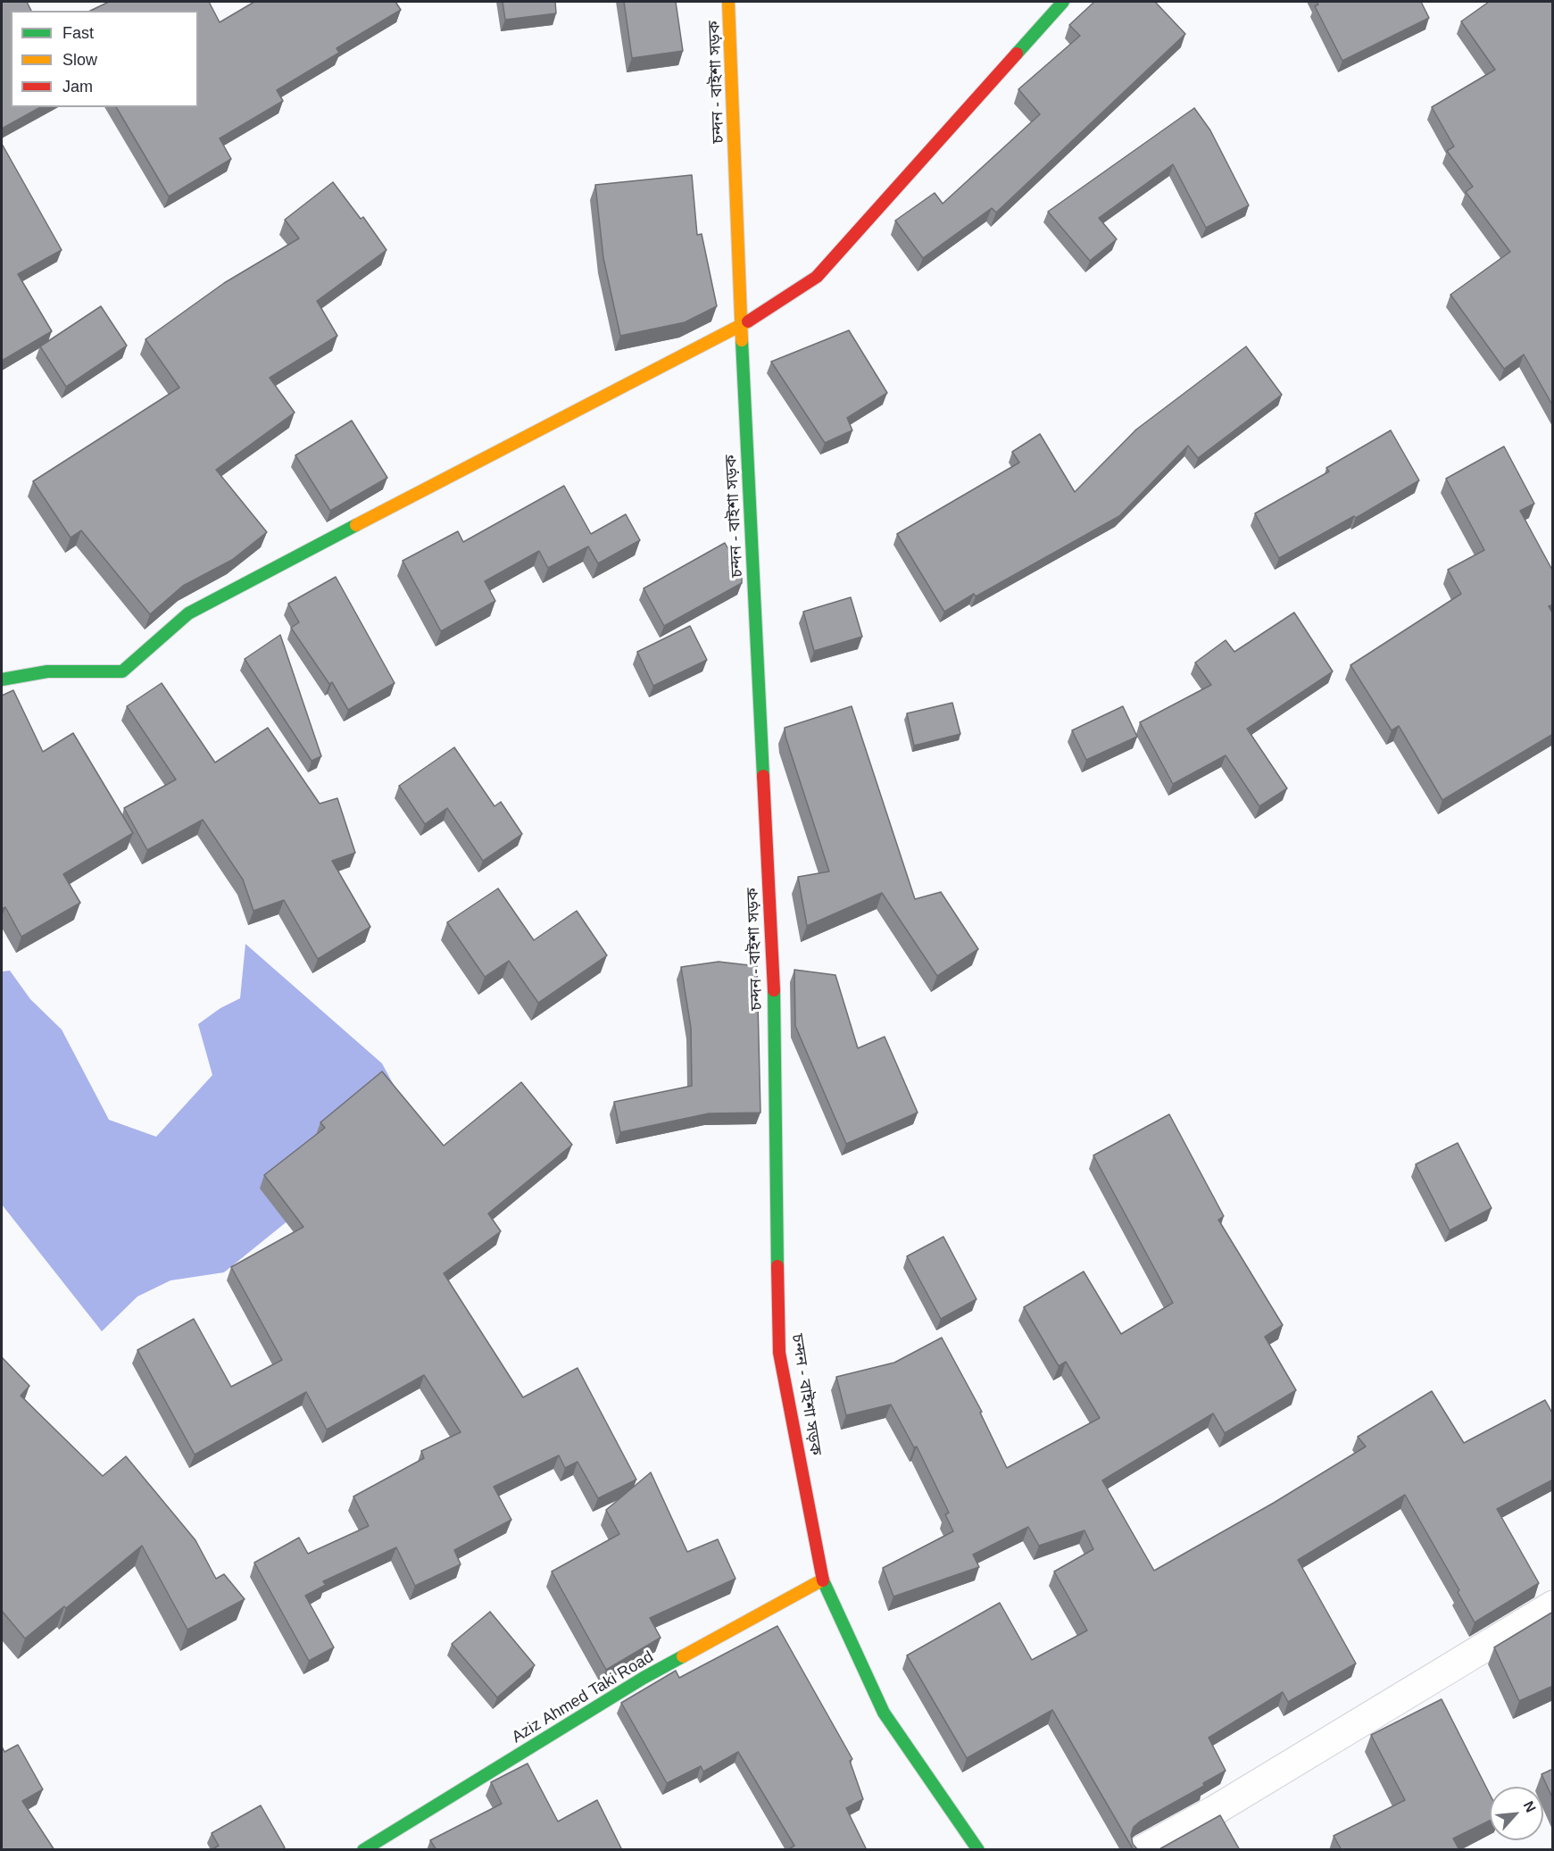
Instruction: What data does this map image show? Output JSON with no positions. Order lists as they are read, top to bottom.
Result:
{
  "streets": {
    "main road": ["চন্দন - বাইশা সড়ক", "Aziz Ahmed Taki Road"]
  },
  "crossings": [
    ["চন্দন - বাইশা সড়ক", "Aziz Ahmed Taki Road"]
  ],
  "legend": ["Fast", "Slow", "Jam"],
  "north": "top right"
}
